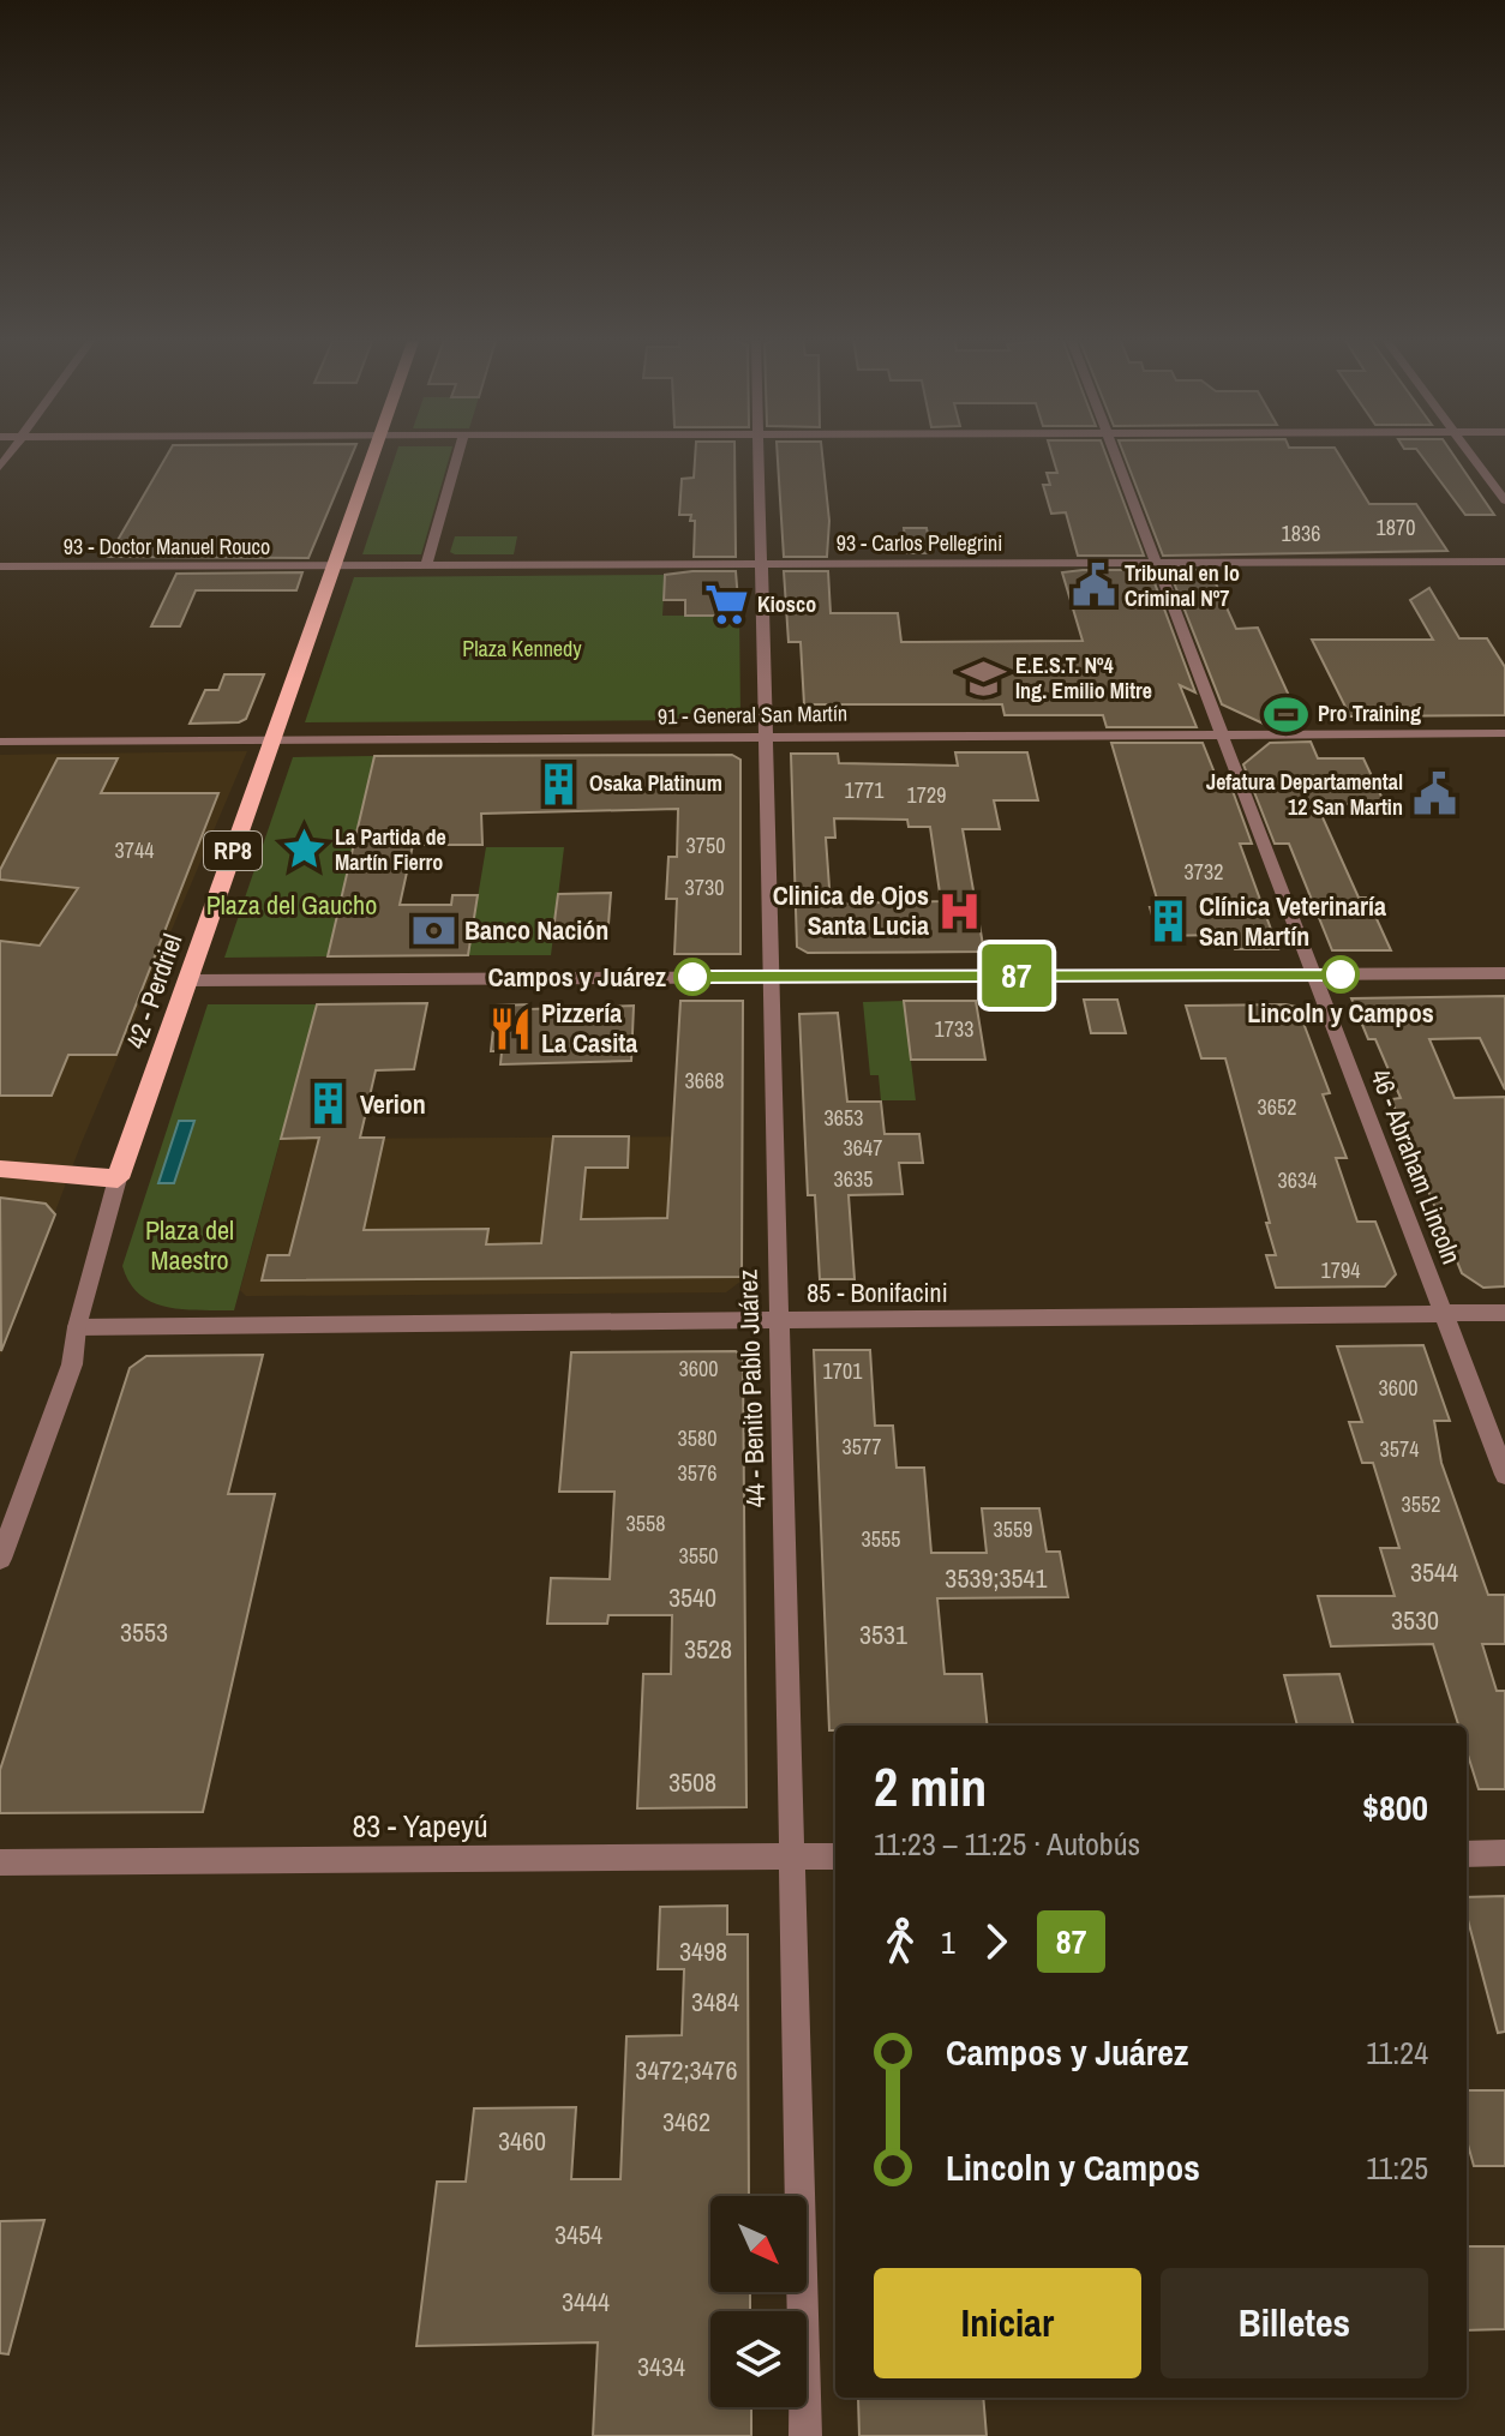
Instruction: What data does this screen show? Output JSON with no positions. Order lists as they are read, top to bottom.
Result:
{
  "streets": {
    "main road": ["RP8", "42 - Perdriel"],
    "street": [
      "93 - Carlos Pellegrini",
      "93 - Doctor Manuel Rouco",
      "91 - General San Martín",
      "46 - Abraham Lincoln",
      "85 - Bonifacini",
      "44 - Benito Pablo Juárez",
      "83 - Yapeyú"
    ]
  },
  "crossings": [
    ["93 - Carlos Pellegrini", "93 - Doctor Manuel Rouco"],
    ["93 - Carlos Pellegrini", "42 - Perdriel"],
    ["93 - Carlos Pellegrini", "46 - Abraham Lincoln"],
    ["93 - Carlos Pellegrini", "44 - Benito Pablo Juárez"],
    ["93 - Doctor Manuel Rouco", "42 - Perdriel"],
    ["91 - General San Martín", "42 - Perdriel"],
    ["91 - General San Martín", "46 - Abraham Lincoln"],
    ["91 - General San Martín", "44 - Benito Pablo Juárez"],
    ["42 - Perdriel", "85 - Bonifacini"],
    ["46 - Abraham Lincoln", "85 - Bonifacini"],
    ["85 - Bonifacini", "44 - Benito Pablo Juárez"],
    ["44 - Benito Pablo Juárez", "83 - Yapeyú"]
  ],
  "parks": ["Plaza Kennedy", "Plaza del Gaucho", "Plaza del Maestro"],
  "places": {
    "public building": ["Tribunal en lo Criminal Nº7", "Jefatura Departamental 12 San Martin"],
    "supermarket": ["Kiosco"],
    "school or university": ["E.E.S.T. Nº4 Ing. Emilio Mitre"],
    "sports": ["Pro Training"],
    "building": ["Osaka Platinum", "Clínica Veterinaría San Martín", "Verion"],
    "place": ["La Partida de Martín Fierro"],
    "hospital": ["Clinica de Ojos Santa Lucia"],
    "bank": ["Banco Nación"],
    "other": ["Lincoln y Campos", "Campos y Juárez"],
    "restaurant": ["Pizzería La Casita"]
  },
  "lines": ["bus line 87"],
  "house_numbers": [
    "1870",
    "1836",
    "1771",
    "1729",
    "3750",
    "3744",
    "3732",
    "3730",
    "1733",
    "3668",
    "3652",
    "3653",
    "3647",
    "3635",
    "3634",
    "1794",
    "3600",
    "1701",
    "3600",
    "3580",
    "3577",
    "3574",
    "3576",
    "3552",
    "3558",
    "3559",
    "3555",
    "3550",
    "3544",
    "3539;3541",
    "3540",
    "3530",
    "3553",
    "3531",
    "3528",
    "3508",
    "3498",
    "3484",
    "3472;3476",
    "3462",
    "3460",
    "3454",
    "3444",
    "3434"
  ],
  "north": "bottom right",
  "page": {
    "on_map": "87",
    "heading": ["2 min", "11:23 – 11:25 · Autobús", "$800"],
    "legs": ["1", "87"],
    "list": [
      {
        "name": "Campos y Juárez",
        "value": "11:24"
      },
      {
        "name": "Lincoln y Campos",
        "value": "11:25"
      }
    ],
    "buttons": ["Iniciar", "Billetes"]
  }
}
